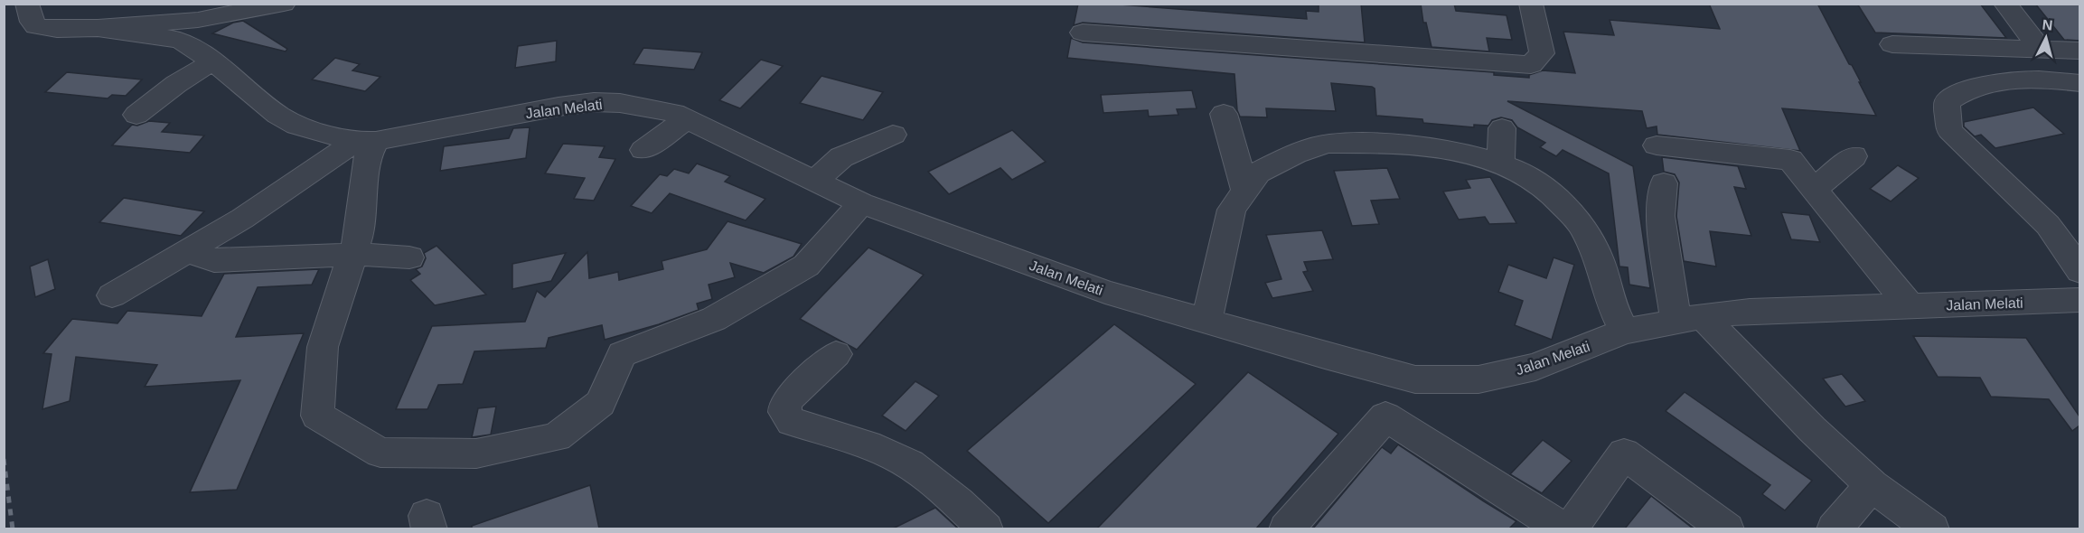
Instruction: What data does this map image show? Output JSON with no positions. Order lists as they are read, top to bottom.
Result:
{
  "streets": {
    "street": ["Jalan Melati"]
  },
  "north": "top"
}
